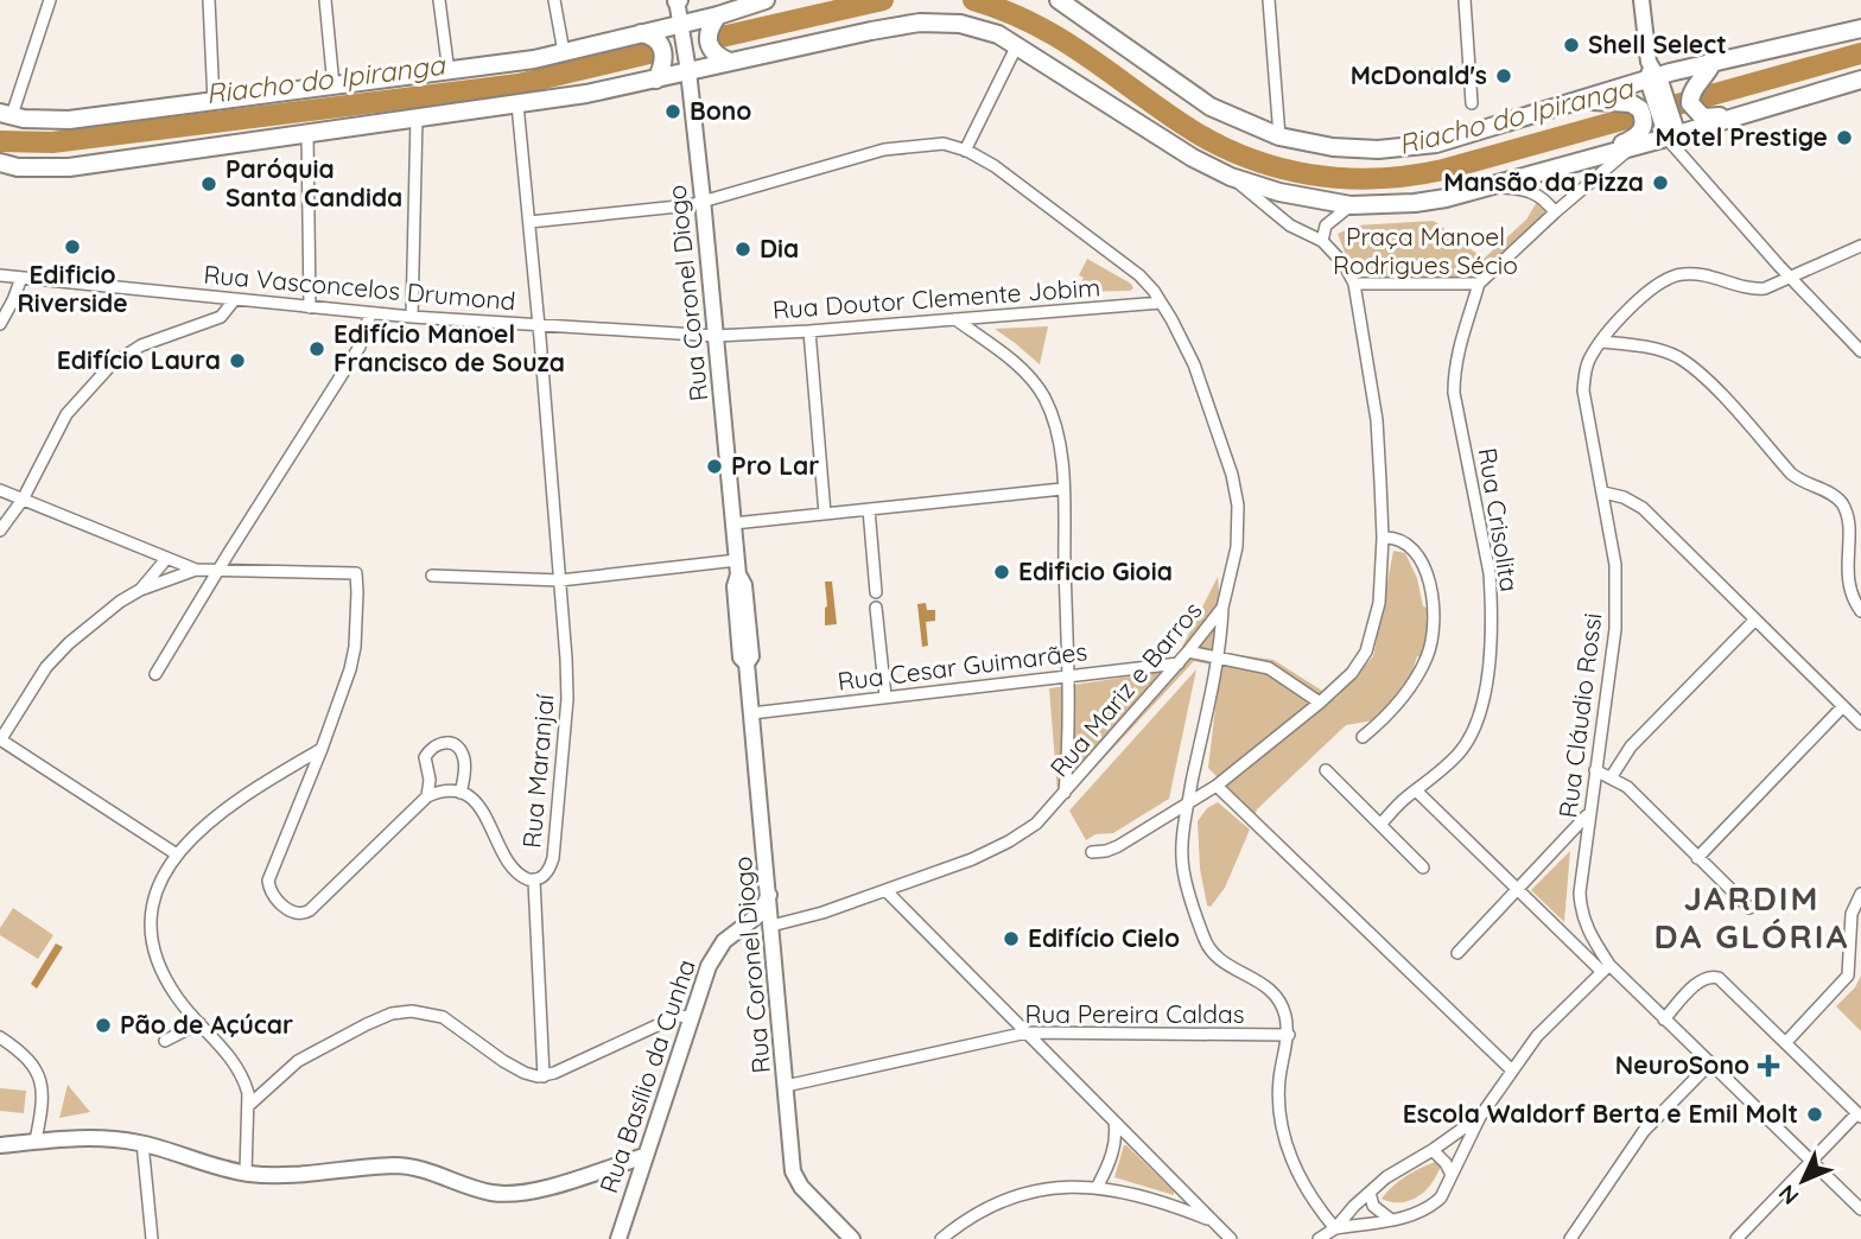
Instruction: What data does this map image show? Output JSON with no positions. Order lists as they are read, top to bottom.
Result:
{
  "streets": {
    "street": [
      "Rua Vasconcelos Drumond",
      "Rua Coronel Diogo",
      "Rua Doutor Clemente Jobim",
      "Rua Crisolita",
      "Rua Cesar Guimarães",
      "Rua Mariz e Barros",
      "Rua Cláudio Rossi",
      "Rua Maranjaí",
      "Rua Pereira Caldas",
      "Rua Basílio da Cunha"
    ]
  },
  "crossings": [
    ["Rua Vasconcelos Drumond", "Rua Coronel Diogo"],
    ["Rua Vasconcelos Drumond", "Rua Doutor Clemente Jobim"],
    ["Rua Vasconcelos Drumond", "Rua Maranjaí"],
    ["Rua Coronel Diogo", "Rua Doutor Clemente Jobim"],
    ["Rua Coronel Diogo", "Rua Cesar Guimarães"],
    ["Rua Coronel Diogo", "Rua Mariz e Barros"],
    ["Rua Coronel Diogo", "Rua Pereira Caldas"],
    ["Rua Coronel Diogo", "Rua Basílio da Cunha"],
    ["Rua Doutor Clemente Jobim", "Rua Mariz e Barros"],
    ["Rua Cesar Guimarães", "Rua Mariz e Barros"]
  ],
  "districts": ["JARDIM DA GLÓRIA"],
  "water": ["Riacho do Ipiranga"],
  "parks": ["Praça Manoel Rodrigues Sécio"],
  "places": {
    "other": [
      "Shell Select",
      "McDonald's",
      "Bono",
      "Motel Prestige",
      "Mansão da Pizza",
      "Paróquia Santa Candida",
      "Edificio Riverside",
      "Dia",
      "Edifício Manoel Francisco de Souza",
      "Edifício Laura",
      "Pro Lar",
      "Edificio Gioia",
      "Edifício Cielo",
      "Pão de Açúcar",
      "Escola Waldorf Berta e Emil Molt"
    ],
    "health": ["NeuroSono"]
  },
  "north": "bottom left"
}
